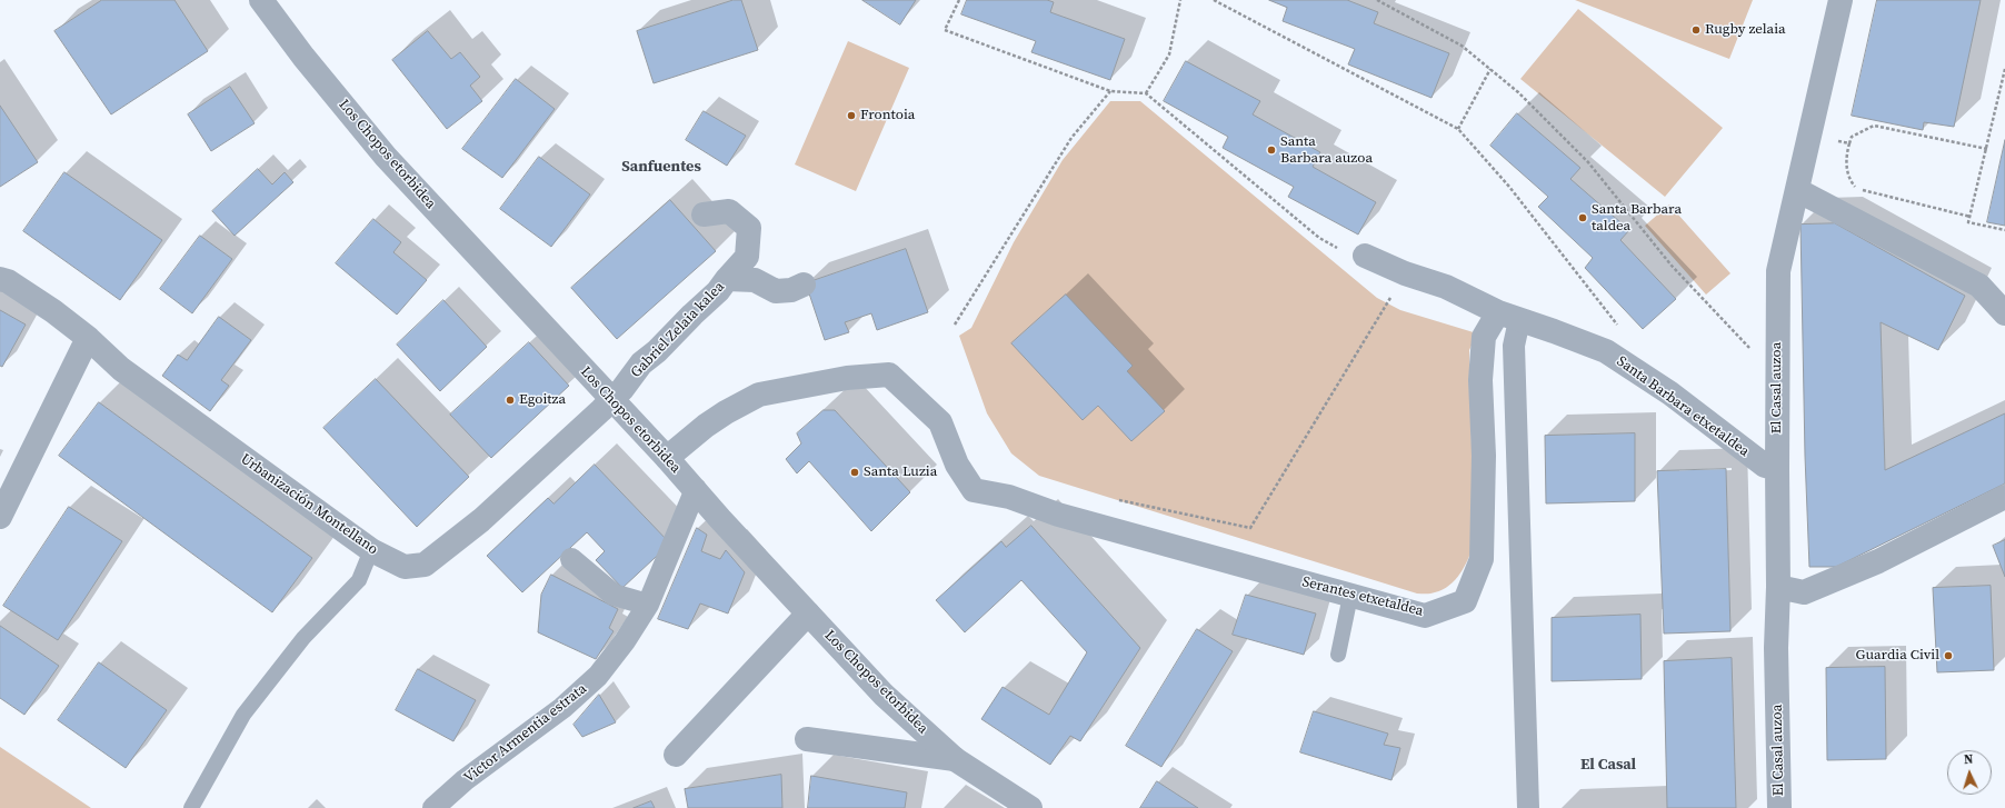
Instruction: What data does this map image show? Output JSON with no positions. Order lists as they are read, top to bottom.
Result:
{
  "streets": {
    "street": [
      "Los Chopos etorbidea",
      "Gabriel Zelaia kalea",
      "El Casal auzoa",
      "Santa Barbara etxetaldea",
      "Urbanización Montellano",
      "Serantes etxetaldea",
      "Victor Armentia estrata"
    ]
  },
  "crossings": [
    ["Los Chopos etorbidea", "Gabriel Zelaia kalea"],
    ["Los Chopos etorbidea", "Urbanización Montellano"],
    ["Los Chopos etorbidea", "Serantes etxetaldea"],
    ["Los Chopos etorbidea", "Victor Armentia estrata"],
    ["Gabriel Zelaia kalea", "Urbanización Montellano"],
    ["El Casal auzoa", "Santa Barbara etxetaldea"],
    ["Santa Barbara etxetaldea", "Serantes etxetaldea"]
  ],
  "districts": ["Sanfuentes", "El Casal"],
  "places": [
    "Rugby zelaia",
    "Frontoia",
    "Santa Barbara auzoa",
    "Santa Barbara taldea",
    "Egoitza",
    "Santa Luzia",
    "Guardia Civil"
  ],
  "north": "top"
}
